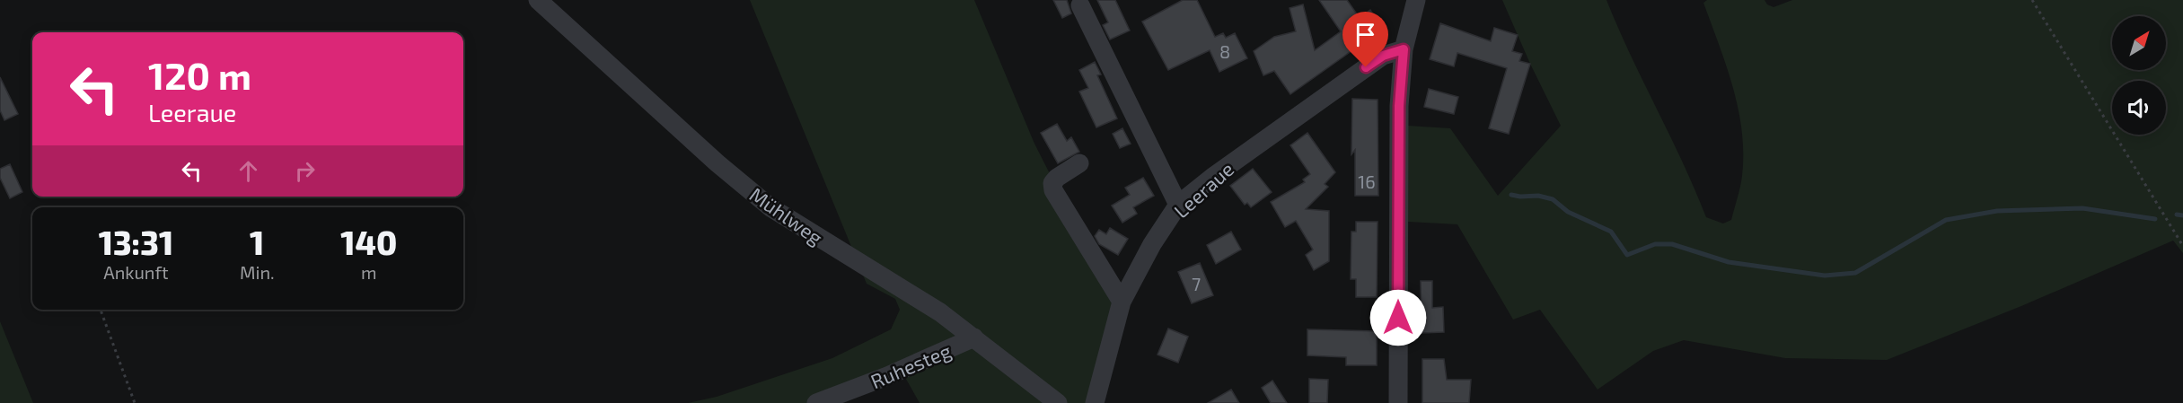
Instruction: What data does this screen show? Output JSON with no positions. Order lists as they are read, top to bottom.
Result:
{
  "streets": {
    "street": ["Leeraue", "Mühlweg", "Ruhesteg"]
  },
  "crossings": [
    ["Mühlweg", "Ruhesteg"]
  ],
  "house_numbers": ["8", "16", "7"],
  "north": "top right",
  "page": {
    "turn": ["120 m", "Leeraue"],
    "eta": [
      "13:31",
      "Ankunft",
      "1",
      "Min.",
      "140",
      "m"
    ]
  }
}
